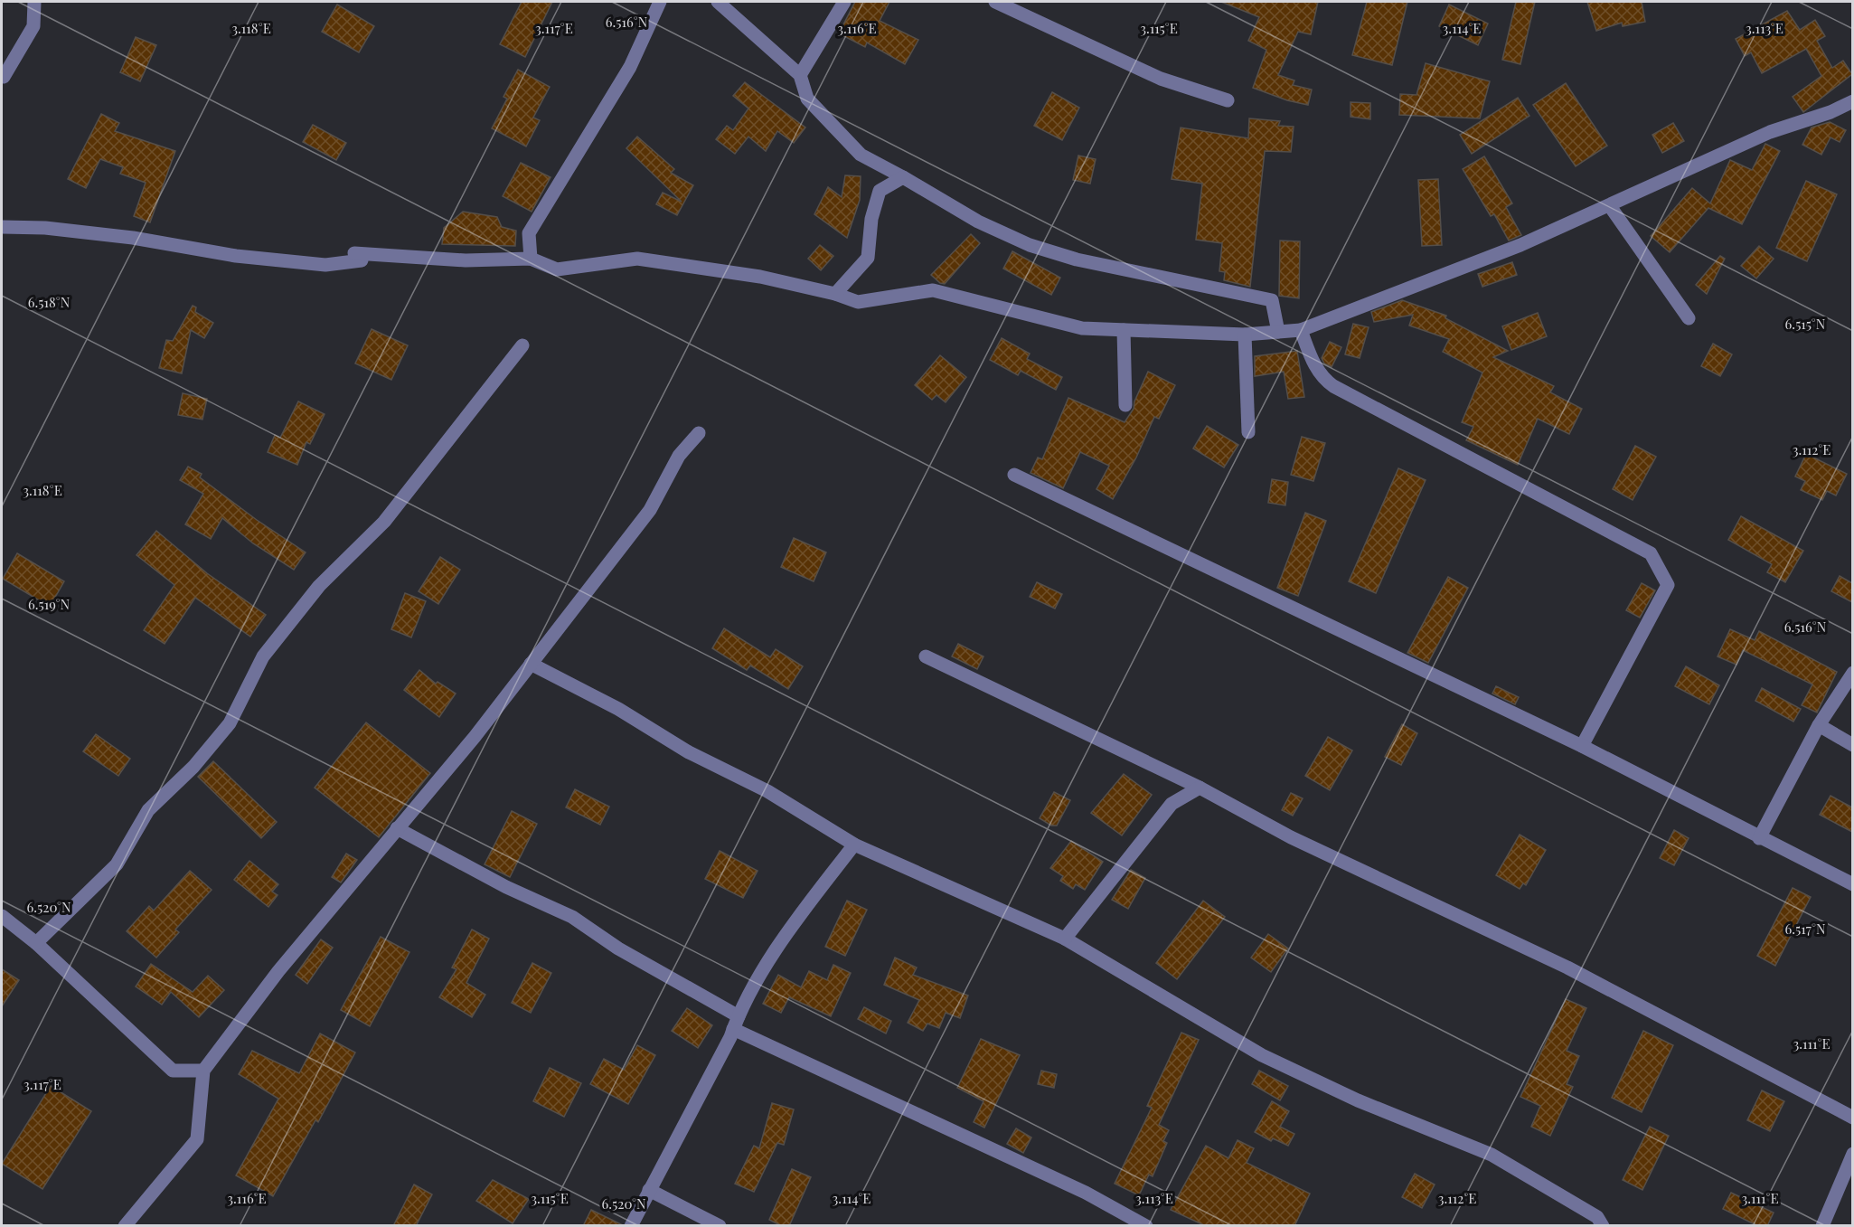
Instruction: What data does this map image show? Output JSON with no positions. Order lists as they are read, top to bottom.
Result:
{
  "coordinates": [
    "6.516°N",
    "3.118°E",
    "3.117°E",
    "3.116°E",
    "3.115°E",
    "3.114°E",
    "3.113°E",
    "6.518°N",
    "6.515°N",
    "3.112°E",
    "6.519°N",
    "6.520°N",
    "6.517°N",
    "3.111°E"
  ]
}
